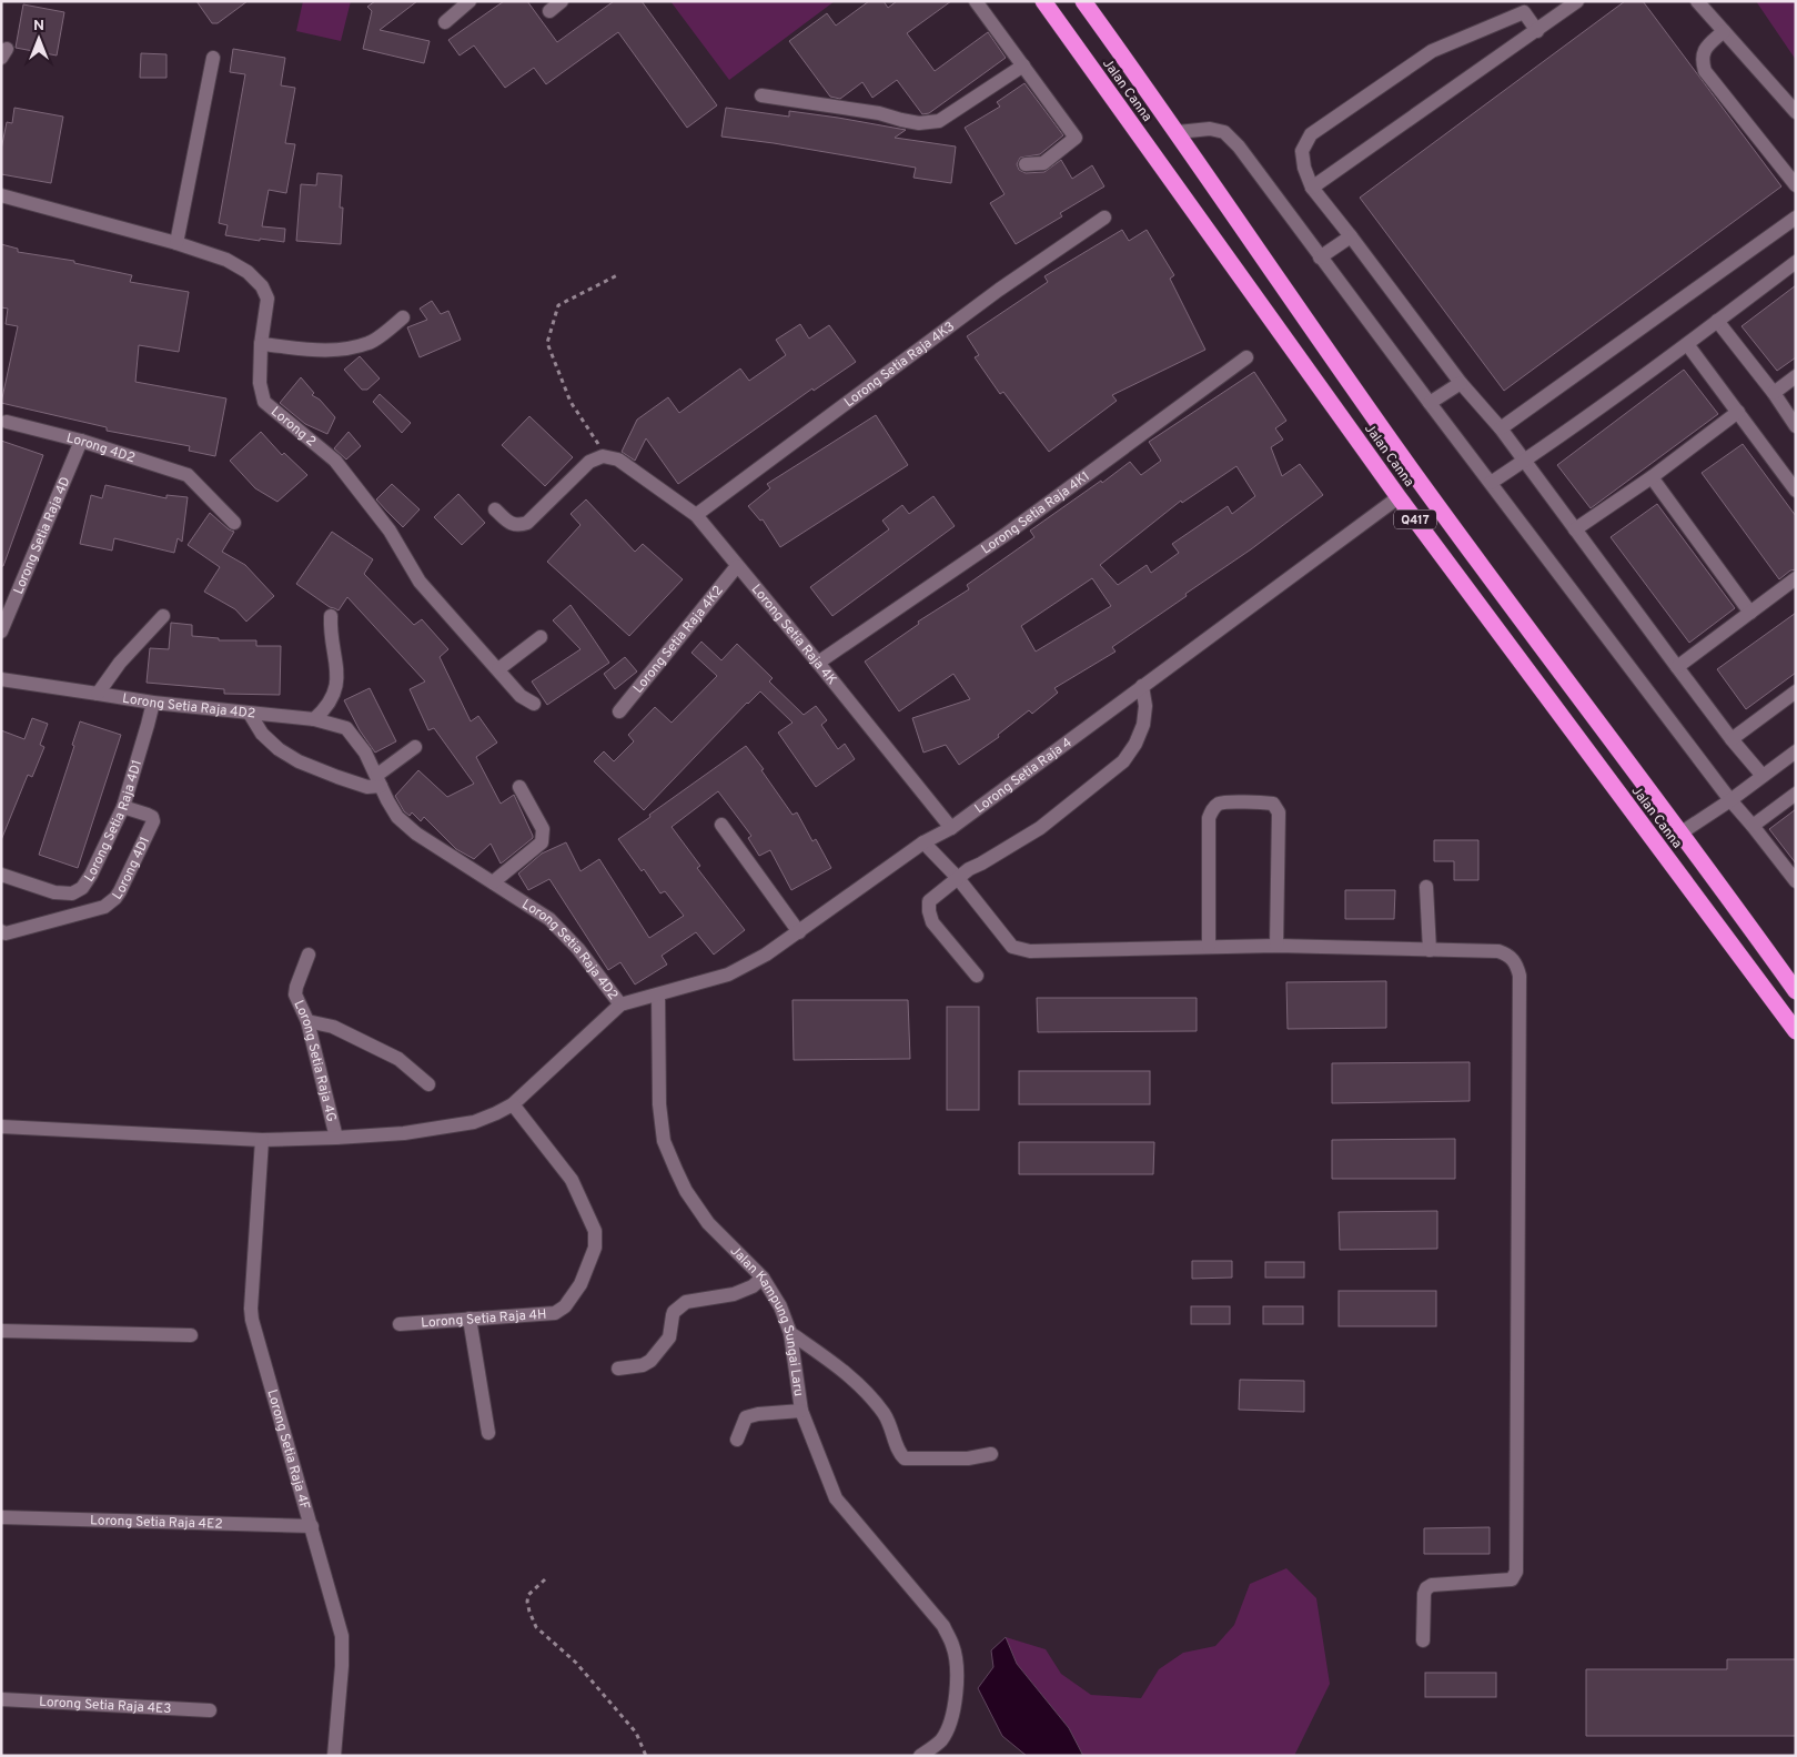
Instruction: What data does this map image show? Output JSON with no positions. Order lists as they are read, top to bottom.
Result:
{
  "streets": {
    "highway": ["Jalan Canna", "Q417"],
    "street": [
      "Lorong Setia Raja 4K3",
      "Lorong 2",
      "Lorong 4D2",
      "Lorong Setia Raja 4K1",
      "Lorong Setia Raja 4D",
      "Lorong Setia Raja 4K",
      "Lorong Setia Raja 4K2",
      "Lorong Setia Raja 4D2",
      "Lorong Setia Raja 4",
      "Lorong Setia Raja 4D1",
      "Lorong 4D1",
      "Lorong Setia Raja 4G",
      "Lorong Setia Raja 4H",
      "Jalan Kampung Sungai Laru",
      "Lorong Setia Raja 4F",
      "Lorong Setia Raja 4E2",
      "Lorong Setia Raja 4E3"
    ]
  },
  "crossings": [
    ["Jalan Canna", "Lorong Setia Raja 4"],
    ["Lorong Setia Raja 4K3", "Lorong Setia Raja 4K"],
    ["Lorong 4D2", "Lorong Setia Raja 4D"],
    ["Lorong Setia Raja 4K1", "Lorong Setia Raja 4K"],
    ["Lorong Setia Raja 4K", "Lorong Setia Raja 4K2"],
    ["Lorong Setia Raja 4K", "Lorong Setia Raja 4"],
    ["Lorong Setia Raja 4D2", "Lorong Setia Raja 4"],
    ["Lorong Setia Raja 4D2", "Lorong Setia Raja 4D1"],
    ["Lorong Setia Raja 4D2", "Lorong Setia Raja 4G"],
    ["Lorong Setia Raja 4D2", "Lorong Setia Raja 4H"],
    ["Lorong Setia Raja 4D2", "Lorong Setia Raja 4F"],
    ["Lorong Setia Raja 4", "Jalan Kampung Sungai Laru"],
    ["Lorong Setia Raja 4D1", "Lorong 4D1"],
    ["Lorong Setia Raja 4F", "Lorong Setia Raja 4E2"]
  ],
  "north": "top"
}
